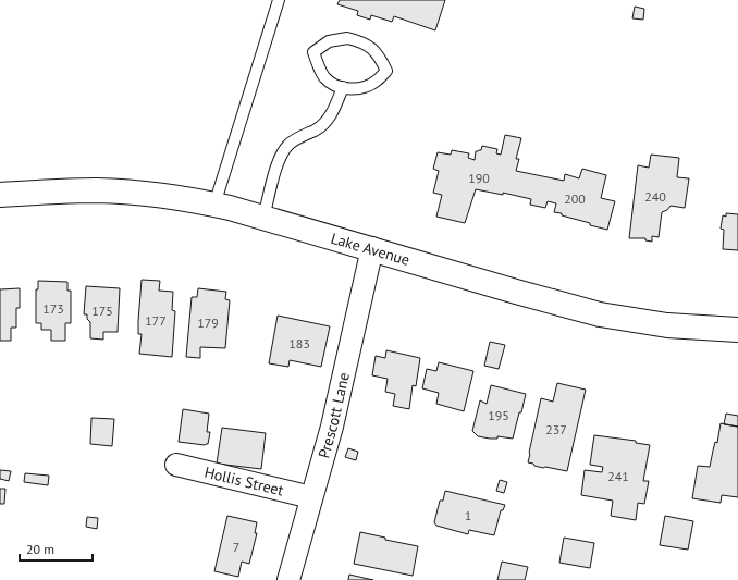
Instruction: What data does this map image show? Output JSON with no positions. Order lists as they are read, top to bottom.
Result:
{
  "streets": {
    "main road": ["Lake Avenue"],
    "street": ["Prescott Lane", "Hollis Street"]
  },
  "crossings": [
    ["Lake Avenue", "Prescott Lane"],
    ["Prescott Lane", "Hollis Street"]
  ],
  "house_numbers": [
    "190",
    "240",
    "200",
    "173",
    "175",
    "177",
    "179",
    "183",
    "195",
    "237",
    "241",
    "1",
    "7"
  ],
  "scale_bar": "20 m"
}
